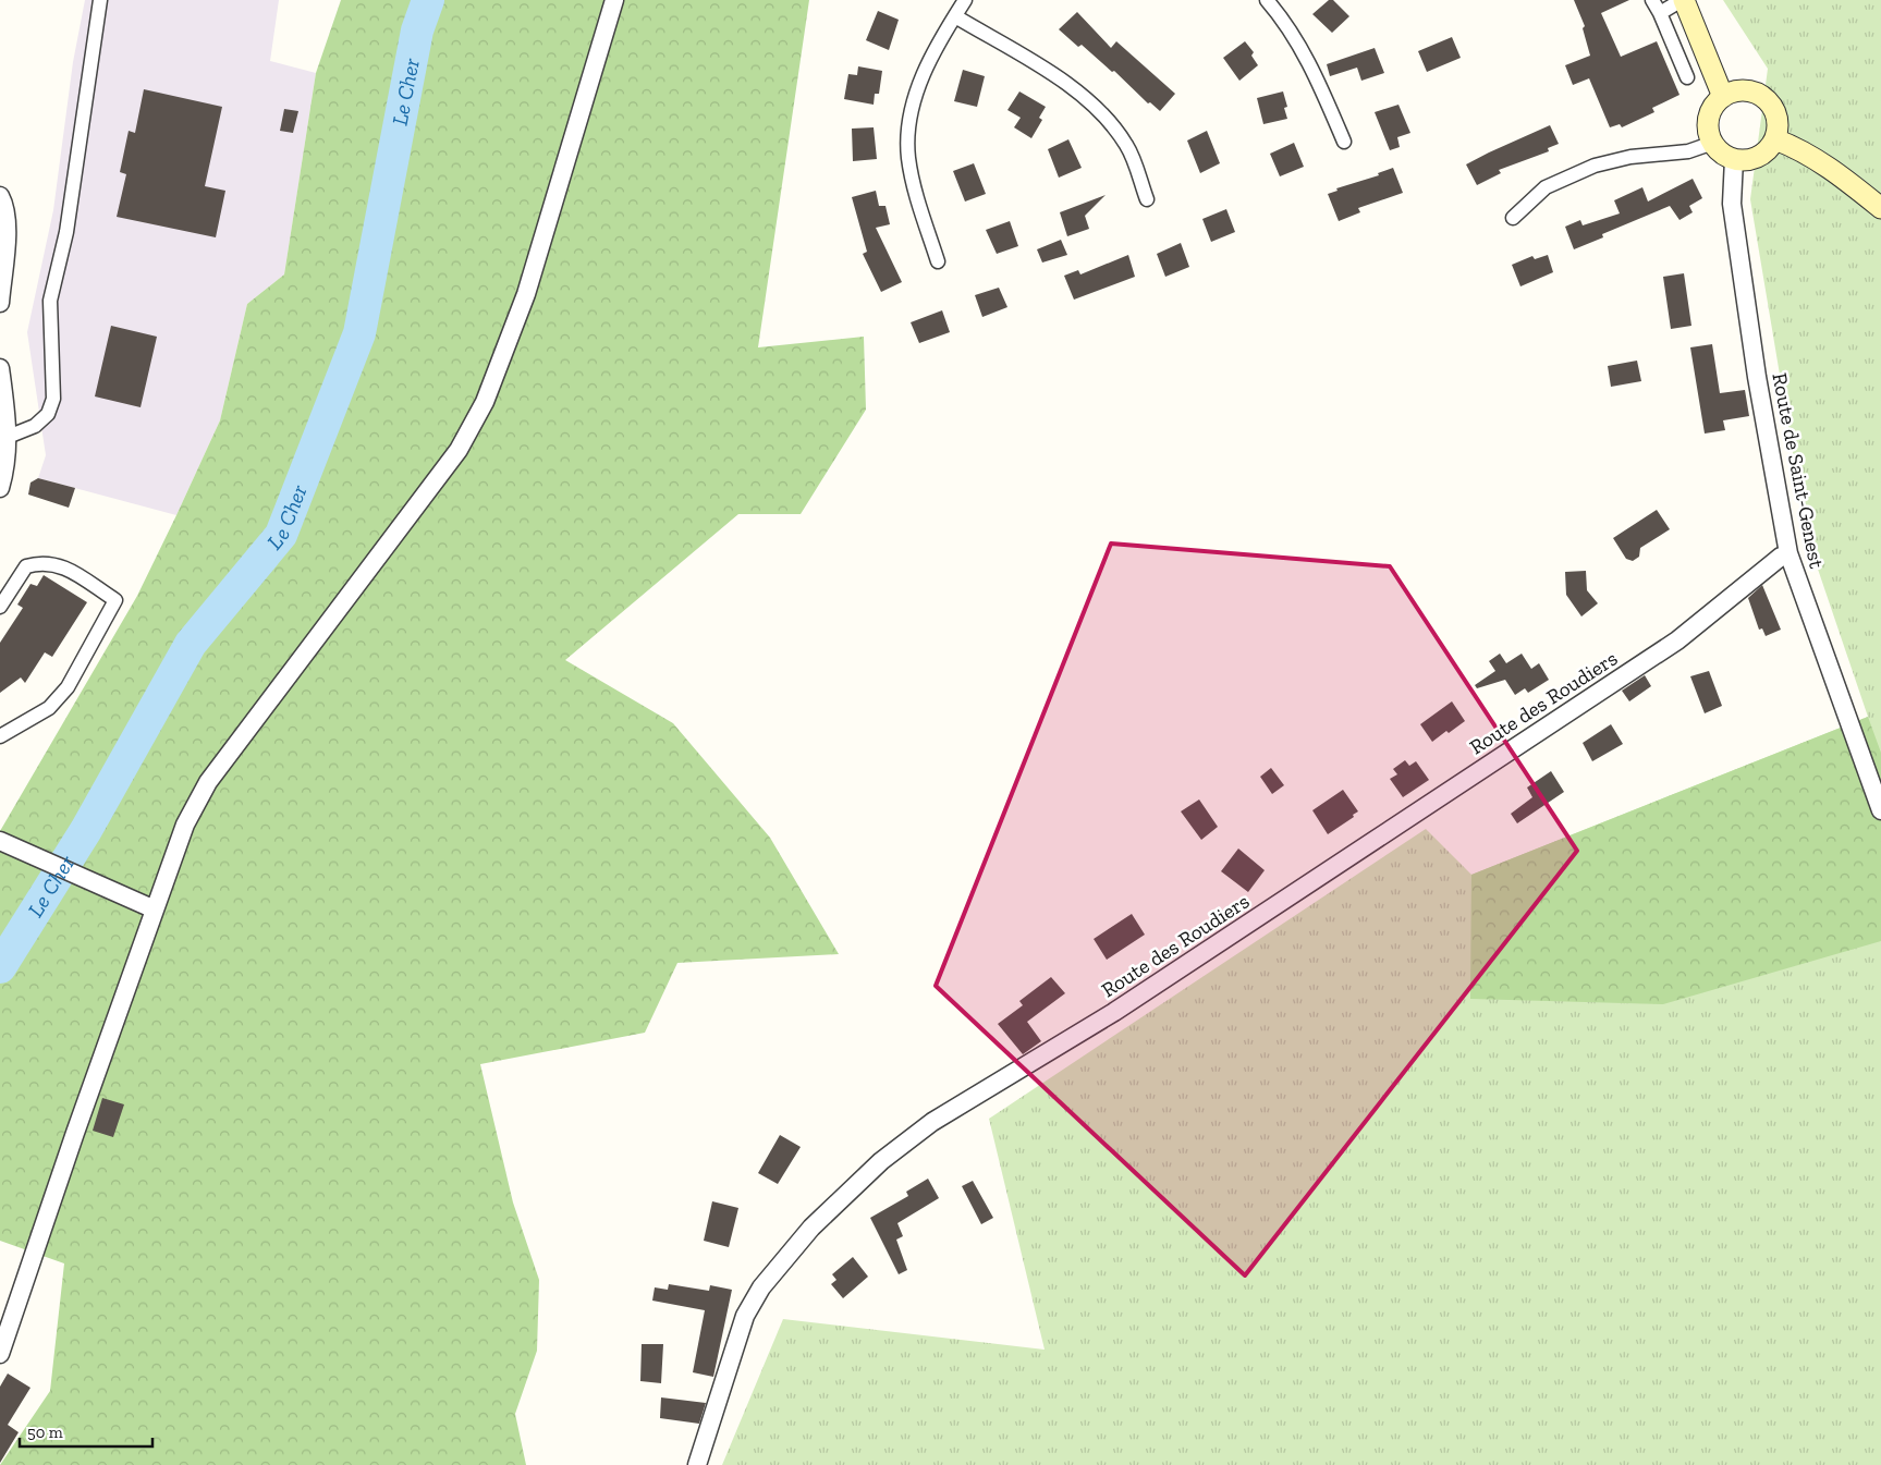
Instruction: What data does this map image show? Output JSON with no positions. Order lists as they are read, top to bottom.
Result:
{
  "streets": {
    "street": ["Route de Saint-Genest", "Route des Roudiers"]
  },
  "crossings": [
    ["Route de Saint-Genest", "Route des Roudiers"]
  ],
  "water": ["Le Cher"],
  "scale_bar": "50 m"
}
